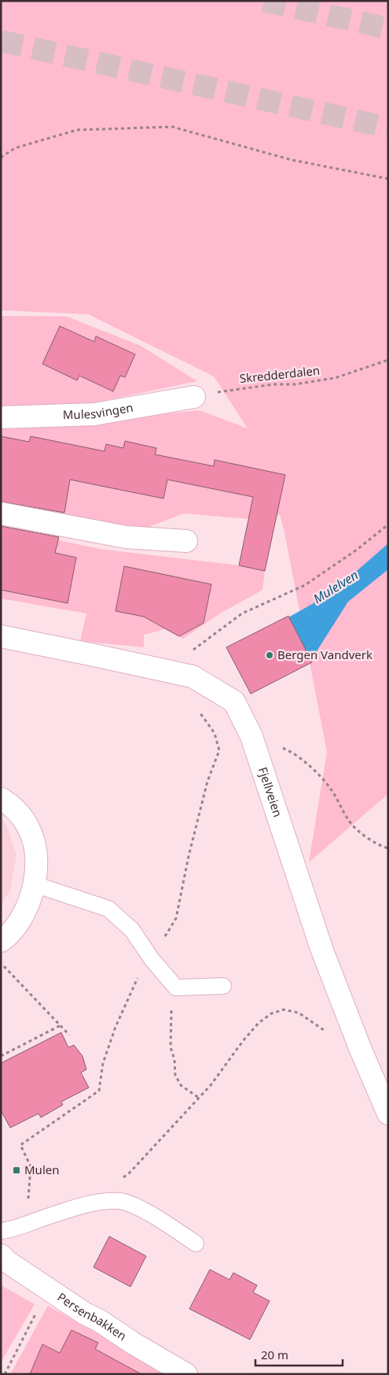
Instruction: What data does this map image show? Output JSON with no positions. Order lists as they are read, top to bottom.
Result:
{
  "streets": {
    "street": ["Mulesvingen", "Fjellveien", "Persenbakken"],
    "path": ["Skredderdalen"]
  },
  "crossings": [
    ["Skredderdalen", "Mulesvingen"]
  ],
  "water": ["Mulelven"],
  "places": {
    "other": ["Bergen Vandverk"],
    "transit": ["Mulen"]
  },
  "scale_bar": "20 m"
}
